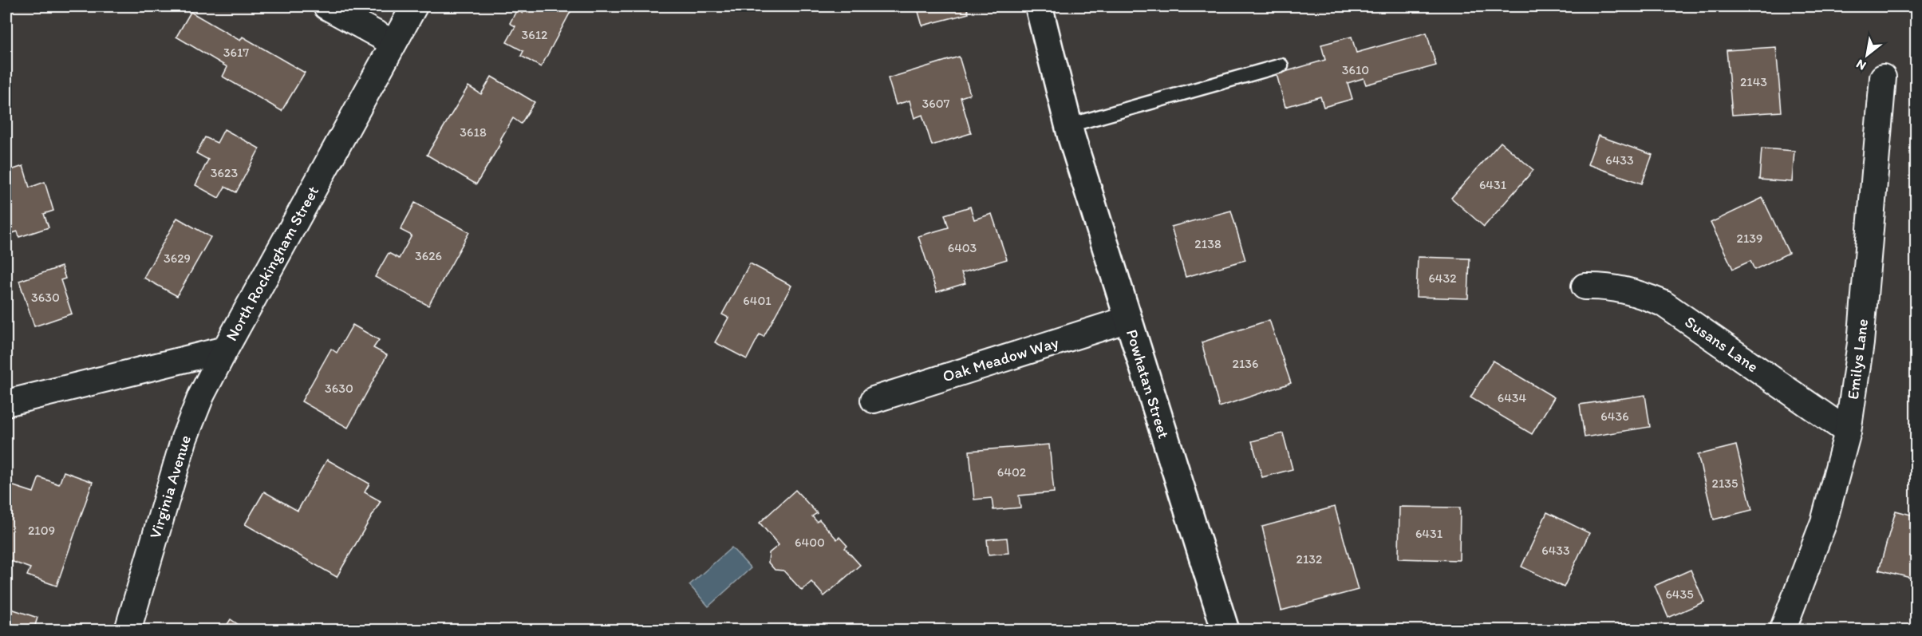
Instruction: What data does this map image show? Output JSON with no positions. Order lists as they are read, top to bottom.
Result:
{
  "streets": {
    "street": [
      "North Rockingham Street",
      "Susans Lane",
      "Oak Meadow Way",
      "Emilys Lane",
      "Powhatan Street",
      "Virginia Avenue"
    ]
  },
  "crossings": [
    ["North Rockingham Street", "Virginia Avenue"],
    ["Susans Lane", "Emilys Lane"],
    ["Oak Meadow Way", "Powhatan Street"]
  ],
  "house_numbers": [
    "3612",
    "3617",
    "3610",
    "2143",
    "3607",
    "3618",
    "6433",
    "3623",
    "6431",
    "2139",
    "2138",
    "6403",
    "3626",
    "3629",
    "6432",
    "3630",
    "6401",
    "2136",
    "3630",
    "6434",
    "6436",
    "6402",
    "2135",
    "2109",
    "6431",
    "6400",
    "6433",
    "2132",
    "6435"
  ],
  "north": "bottom left"
}
